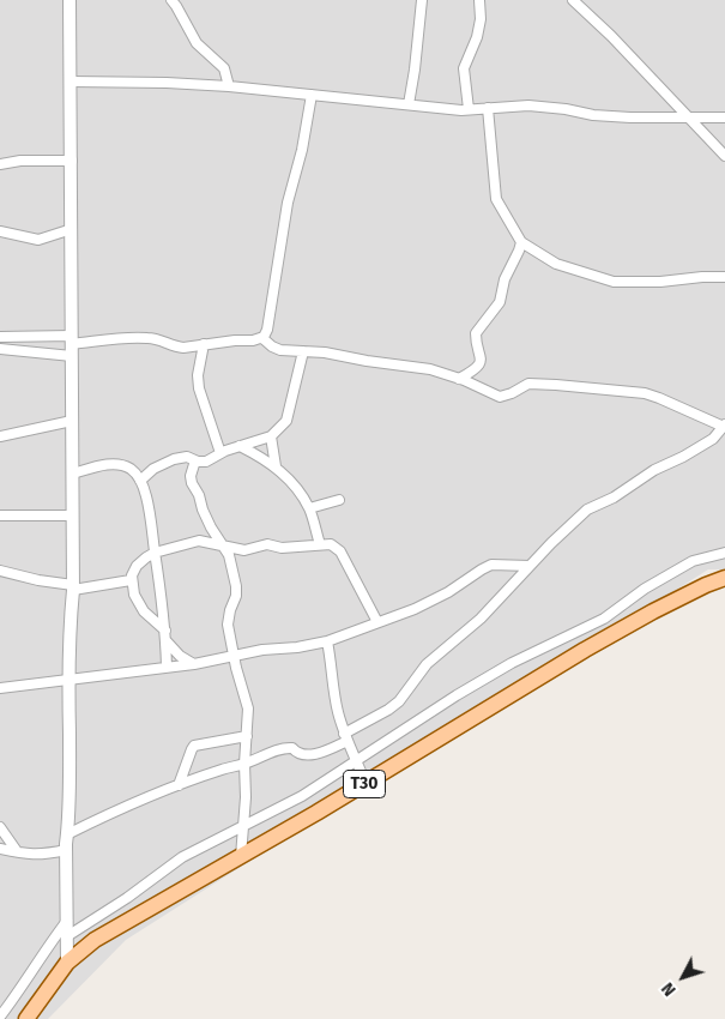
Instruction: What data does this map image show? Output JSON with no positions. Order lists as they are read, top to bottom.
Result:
{
  "streets": {
    "main road": ["T30"]
  },
  "north": "bottom left"
}
